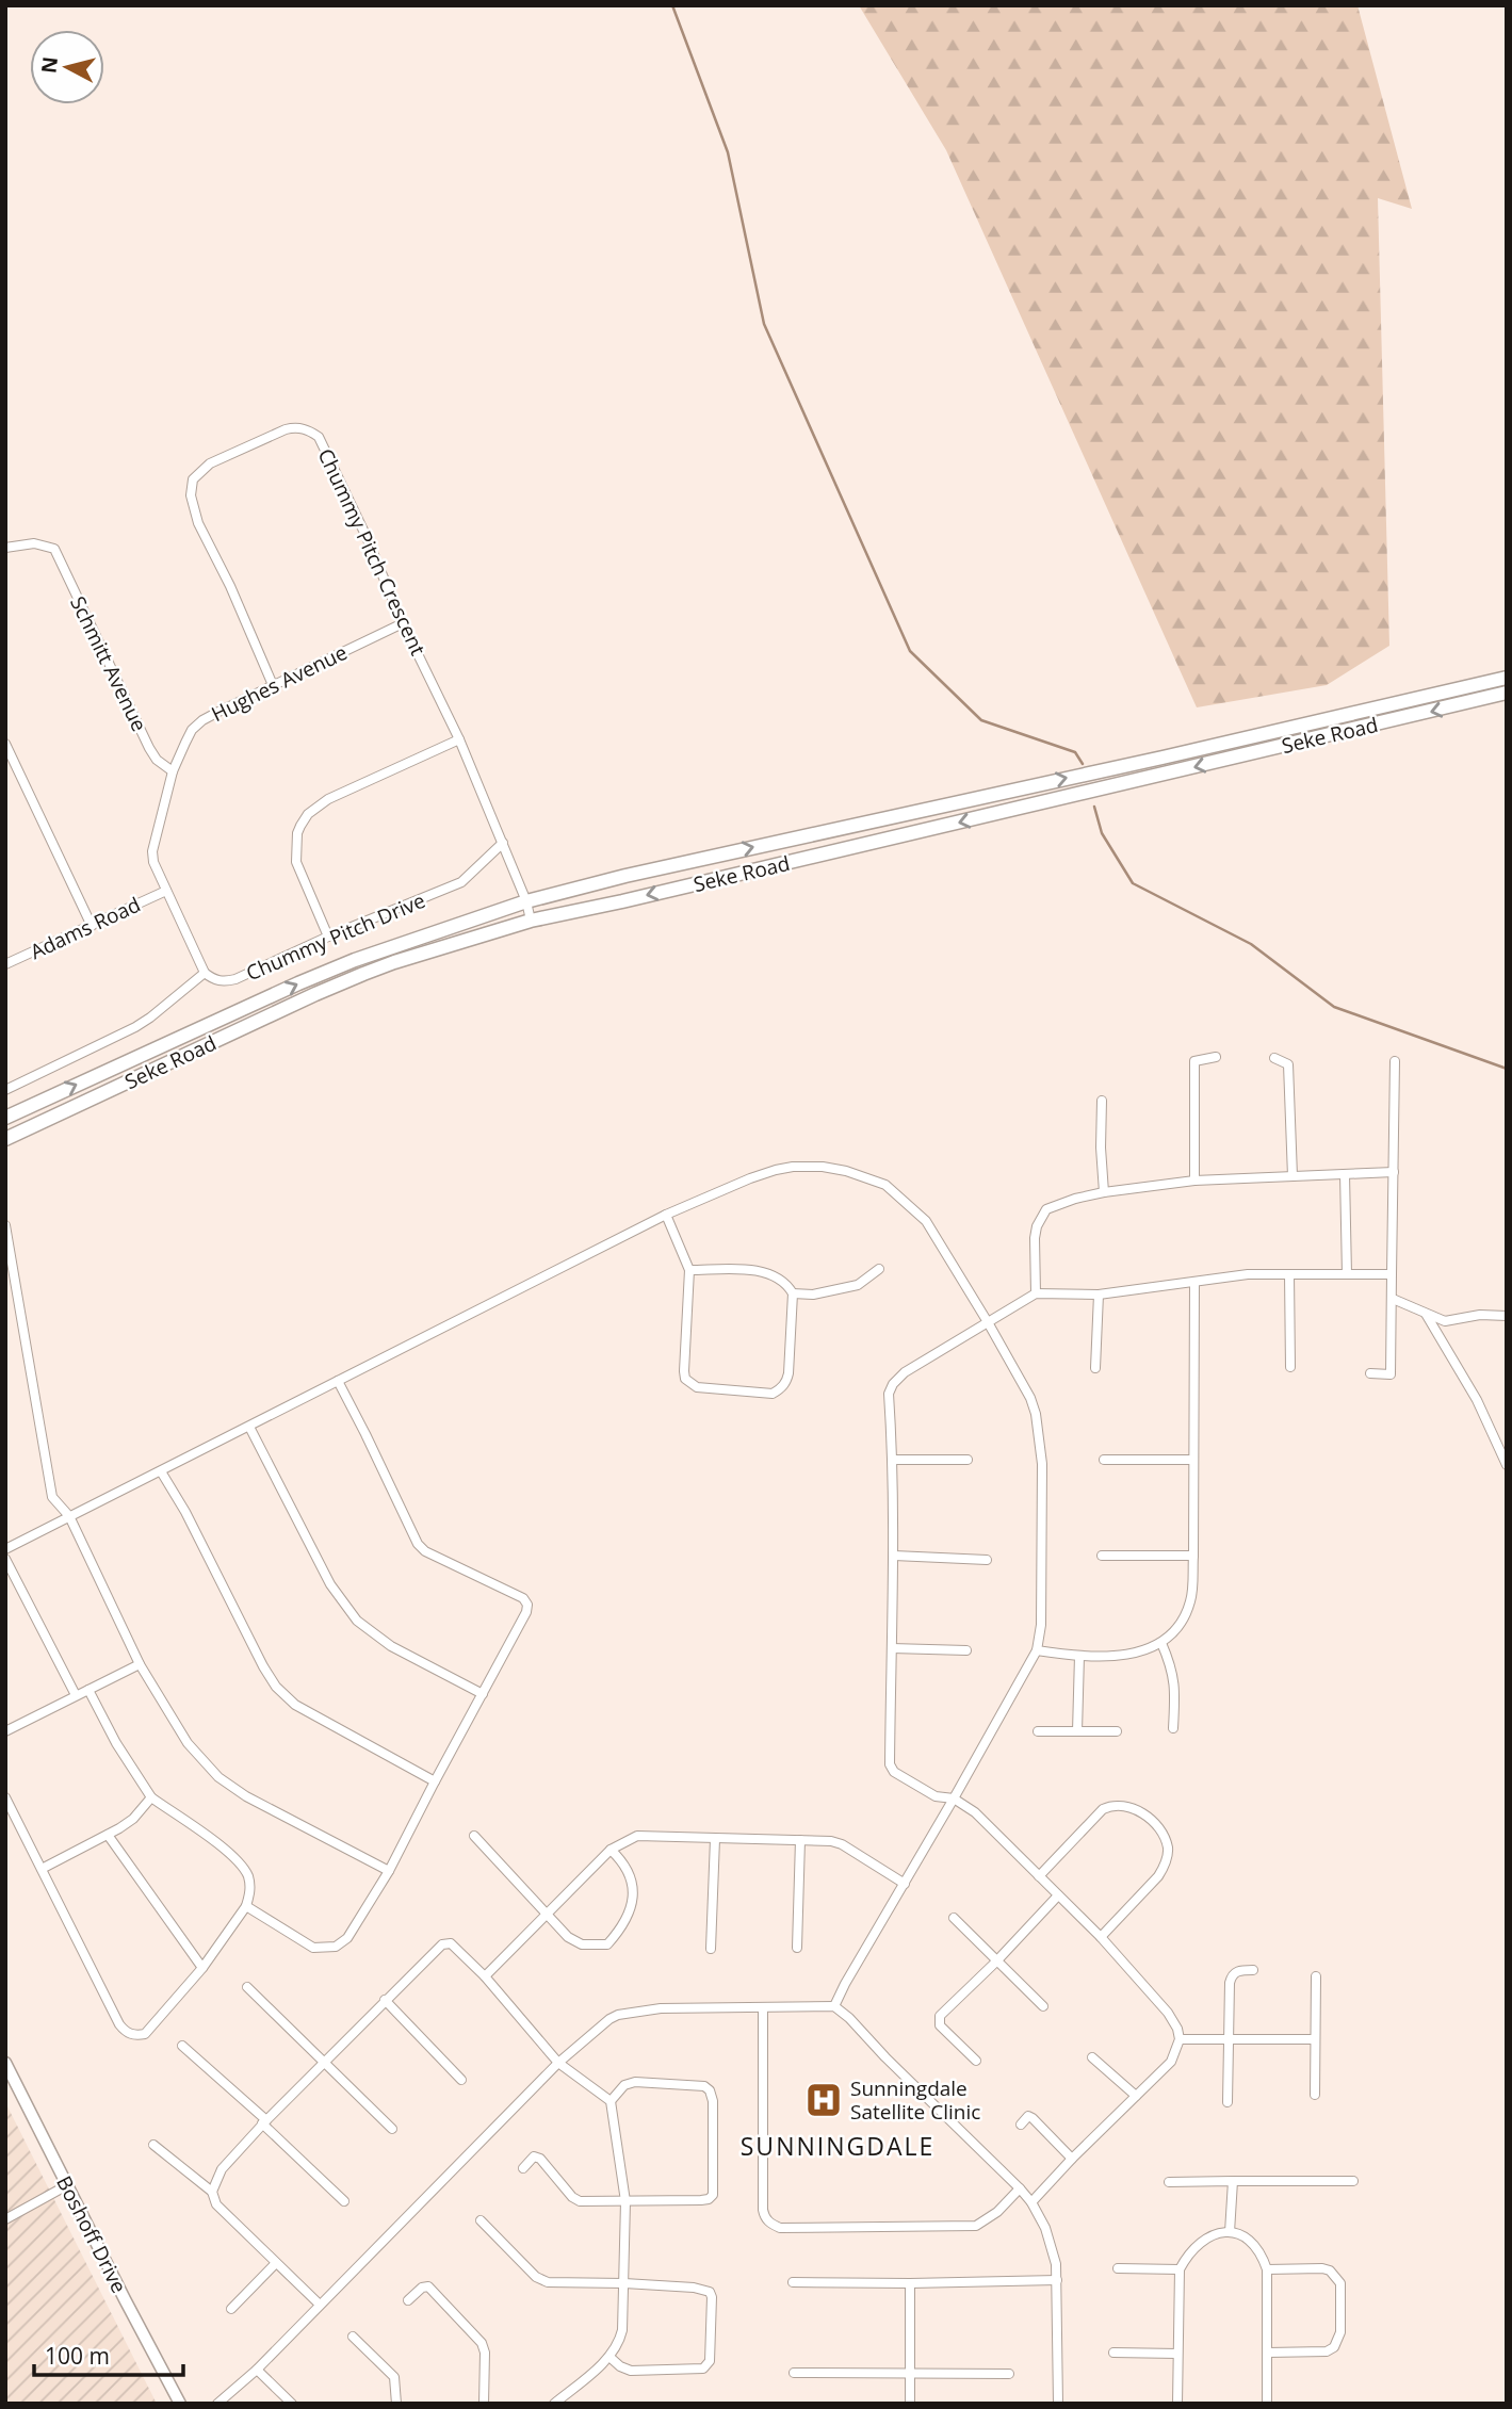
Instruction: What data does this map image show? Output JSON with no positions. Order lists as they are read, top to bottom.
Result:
{
  "streets": {
    "main road": ["Seke Road", "Boshoff Drive"],
    "street": [
      "Chummy Pitch Crescent",
      "Schmitt Avenue",
      "Hughes Avenue",
      "Adams Road",
      "Chummy Pitch Drive"
    ]
  },
  "crossings": [
    ["Chummy Pitch Crescent", "Hughes Avenue"],
    ["Chummy Pitch Crescent", "Seke Road"],
    ["Chummy Pitch Crescent", "Chummy Pitch Drive"],
    ["Schmitt Avenue", "Hughes Avenue"],
    ["Hughes Avenue", "Adams Road"],
    ["Hughes Avenue", "Chummy Pitch Drive"]
  ],
  "districts": ["SUNNINGDALE"],
  "places": {
    "hospital": ["Sunningdale Satellite Clinic"]
  },
  "scale_bar": "100 m",
  "north": "left"
}
